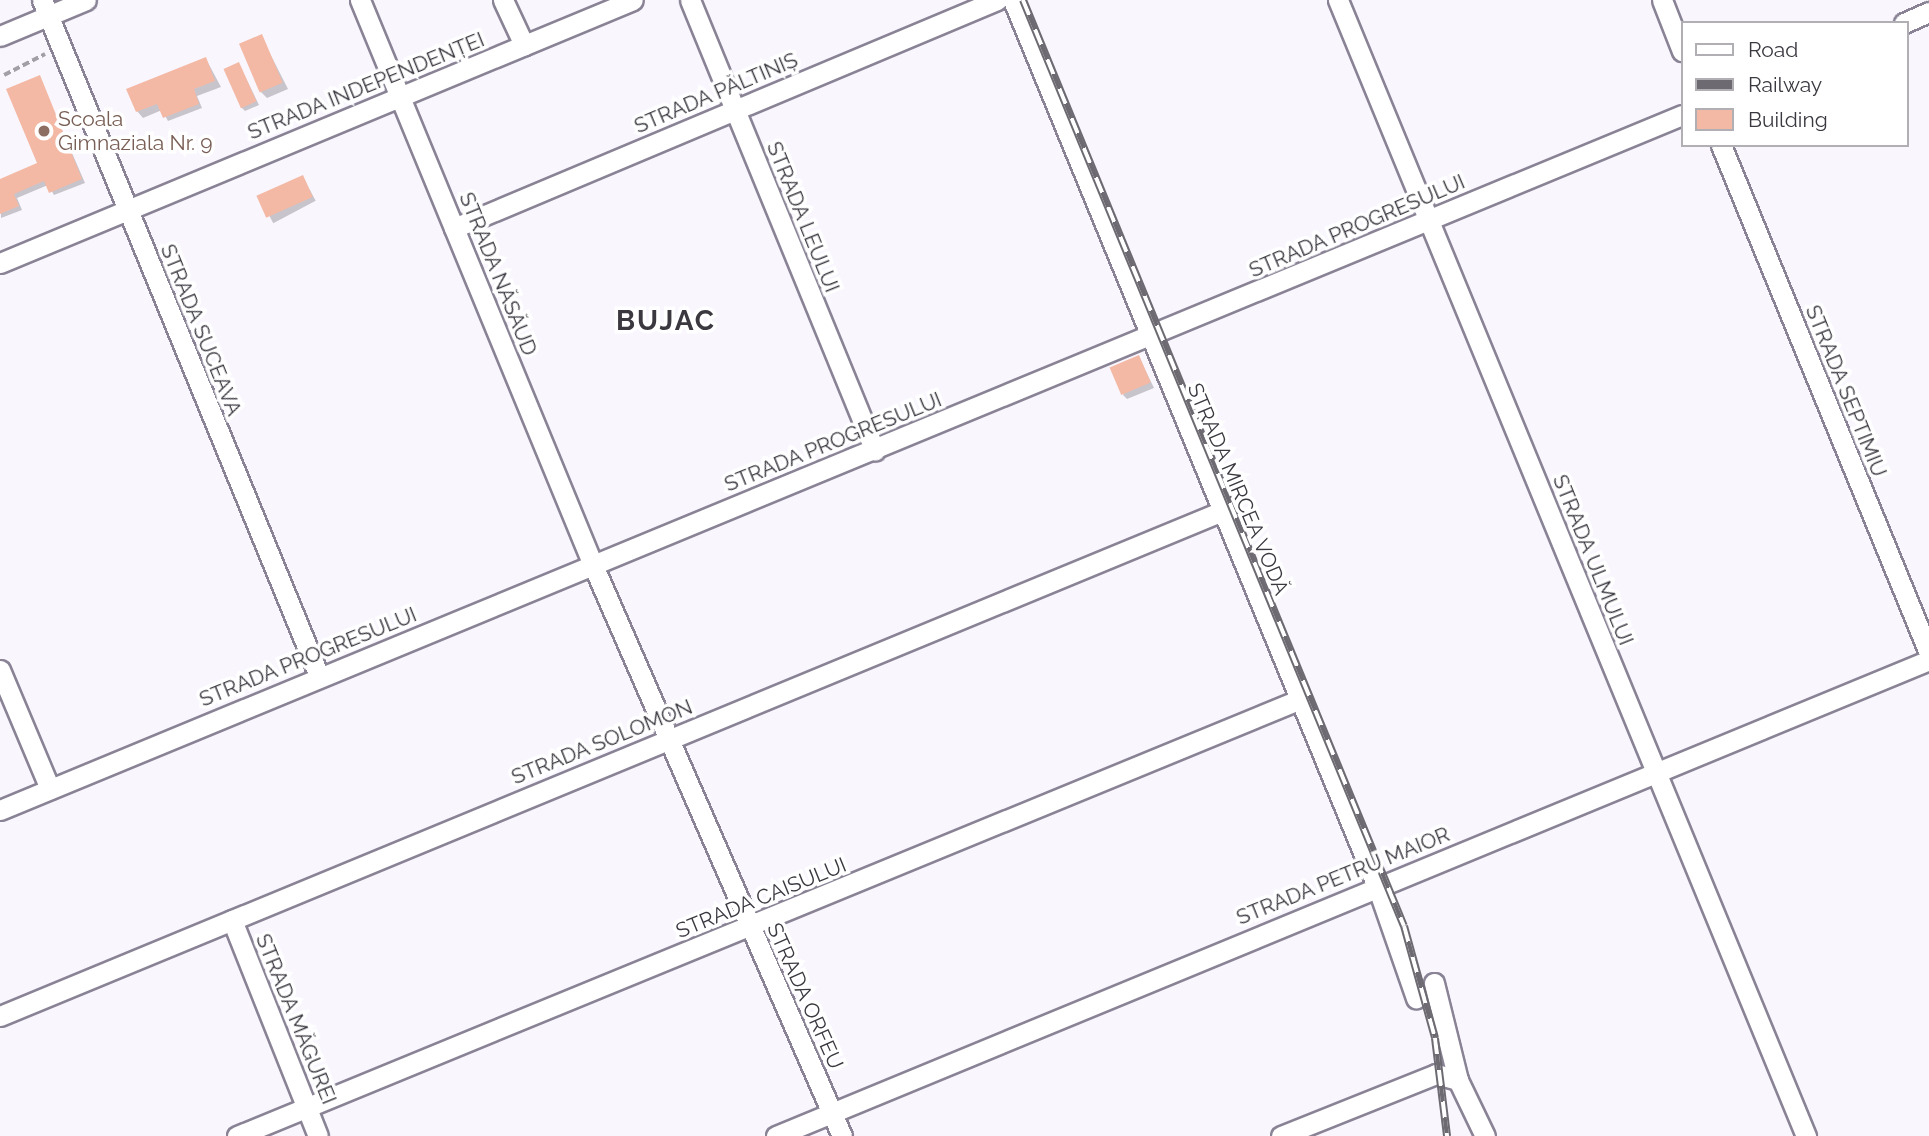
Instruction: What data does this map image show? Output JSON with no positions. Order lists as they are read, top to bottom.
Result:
{
  "streets": {
    "street": [
      "STRADA INDEPENDENȚEI",
      "STRADA PĂLTINIȘ",
      "STRADA LEULUI",
      "STRADA PROGRESULUI",
      "STRADA NĂSĂUD",
      "STRADA SUCEAVA",
      "STRADA SEPTIMIU",
      "STRADA MIRCEA VODĂ",
      "STRADA ULMULUI",
      "STRADA SOLOMON",
      "STRADA PETRU MAIOR",
      "STRADA CAISULUI",
      "STRADA ORFEU",
      "STRADA MĂGUREI"
    ]
  },
  "crossings": [
    ["STRADA INDEPENDENȚEI", "STRADA NĂSĂUD"],
    ["STRADA INDEPENDENȚEI", "STRADA SUCEAVA"],
    ["STRADA PĂLTINIȘ", "STRADA LEULUI"],
    ["STRADA PĂLTINIȘ", "STRADA NĂSĂUD"],
    ["STRADA LEULUI", "STRADA PROGRESULUI"],
    ["STRADA PROGRESULUI", "STRADA NĂSĂUD"],
    ["STRADA PROGRESULUI", "STRADA SUCEAVA"],
    ["STRADA PROGRESULUI", "STRADA MIRCEA VODĂ"],
    ["STRADA PROGRESULUI", "STRADA ULMULUI"],
    ["STRADA PROGRESULUI", "STRADA ORFEU"],
    ["STRADA NĂSĂUD", "STRADA ORFEU"],
    ["STRADA MIRCEA VODĂ", "STRADA SOLOMON"],
    ["STRADA MIRCEA VODĂ", "STRADA PETRU MAIOR"],
    ["STRADA MIRCEA VODĂ", "STRADA CAISULUI"],
    ["STRADA ULMULUI", "STRADA PETRU MAIOR"],
    ["STRADA SOLOMON", "STRADA ORFEU"],
    ["STRADA SOLOMON", "STRADA MĂGUREI"],
    ["STRADA PETRU MAIOR", "STRADA ORFEU"],
    ["STRADA CAISULUI", "STRADA ORFEU"],
    ["STRADA CAISULUI", "STRADA MĂGUREI"]
  ],
  "districts": ["BUJAC"],
  "places": ["Scoala Gimnaziala Nr. 9"],
  "legend": ["Road", "Railway", "Building"]
}
